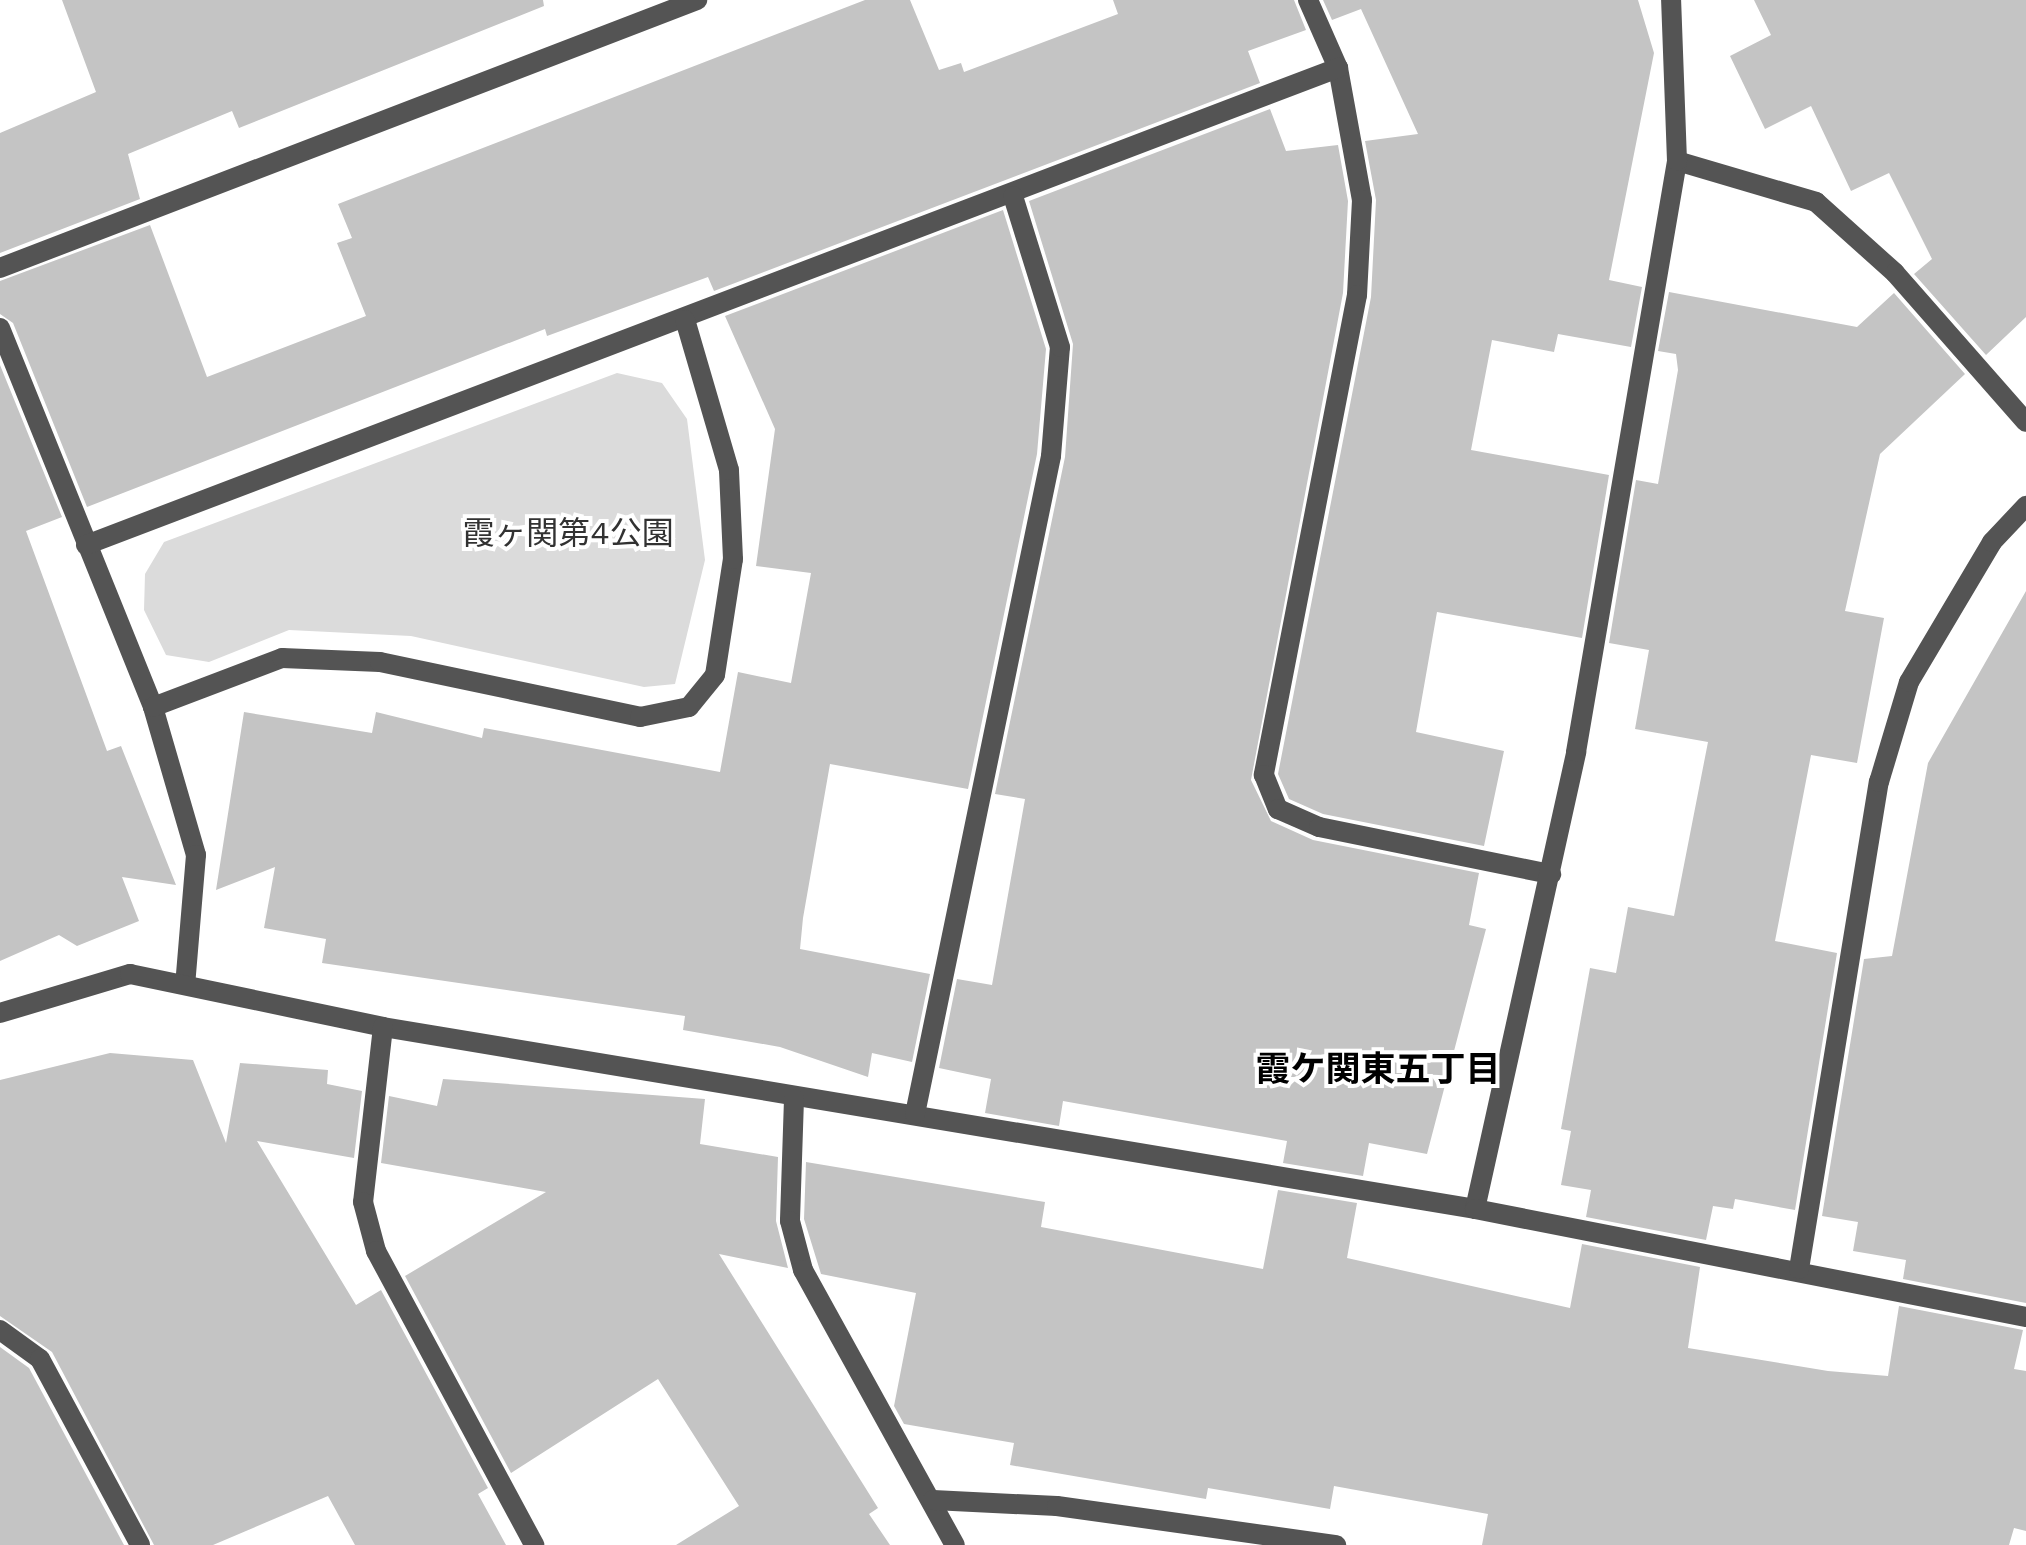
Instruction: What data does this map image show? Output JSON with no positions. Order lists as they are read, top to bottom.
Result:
{
  "districts": ["霞ケ関東五丁目"],
  "parks": ["霞ヶ関第4公園"]
}
